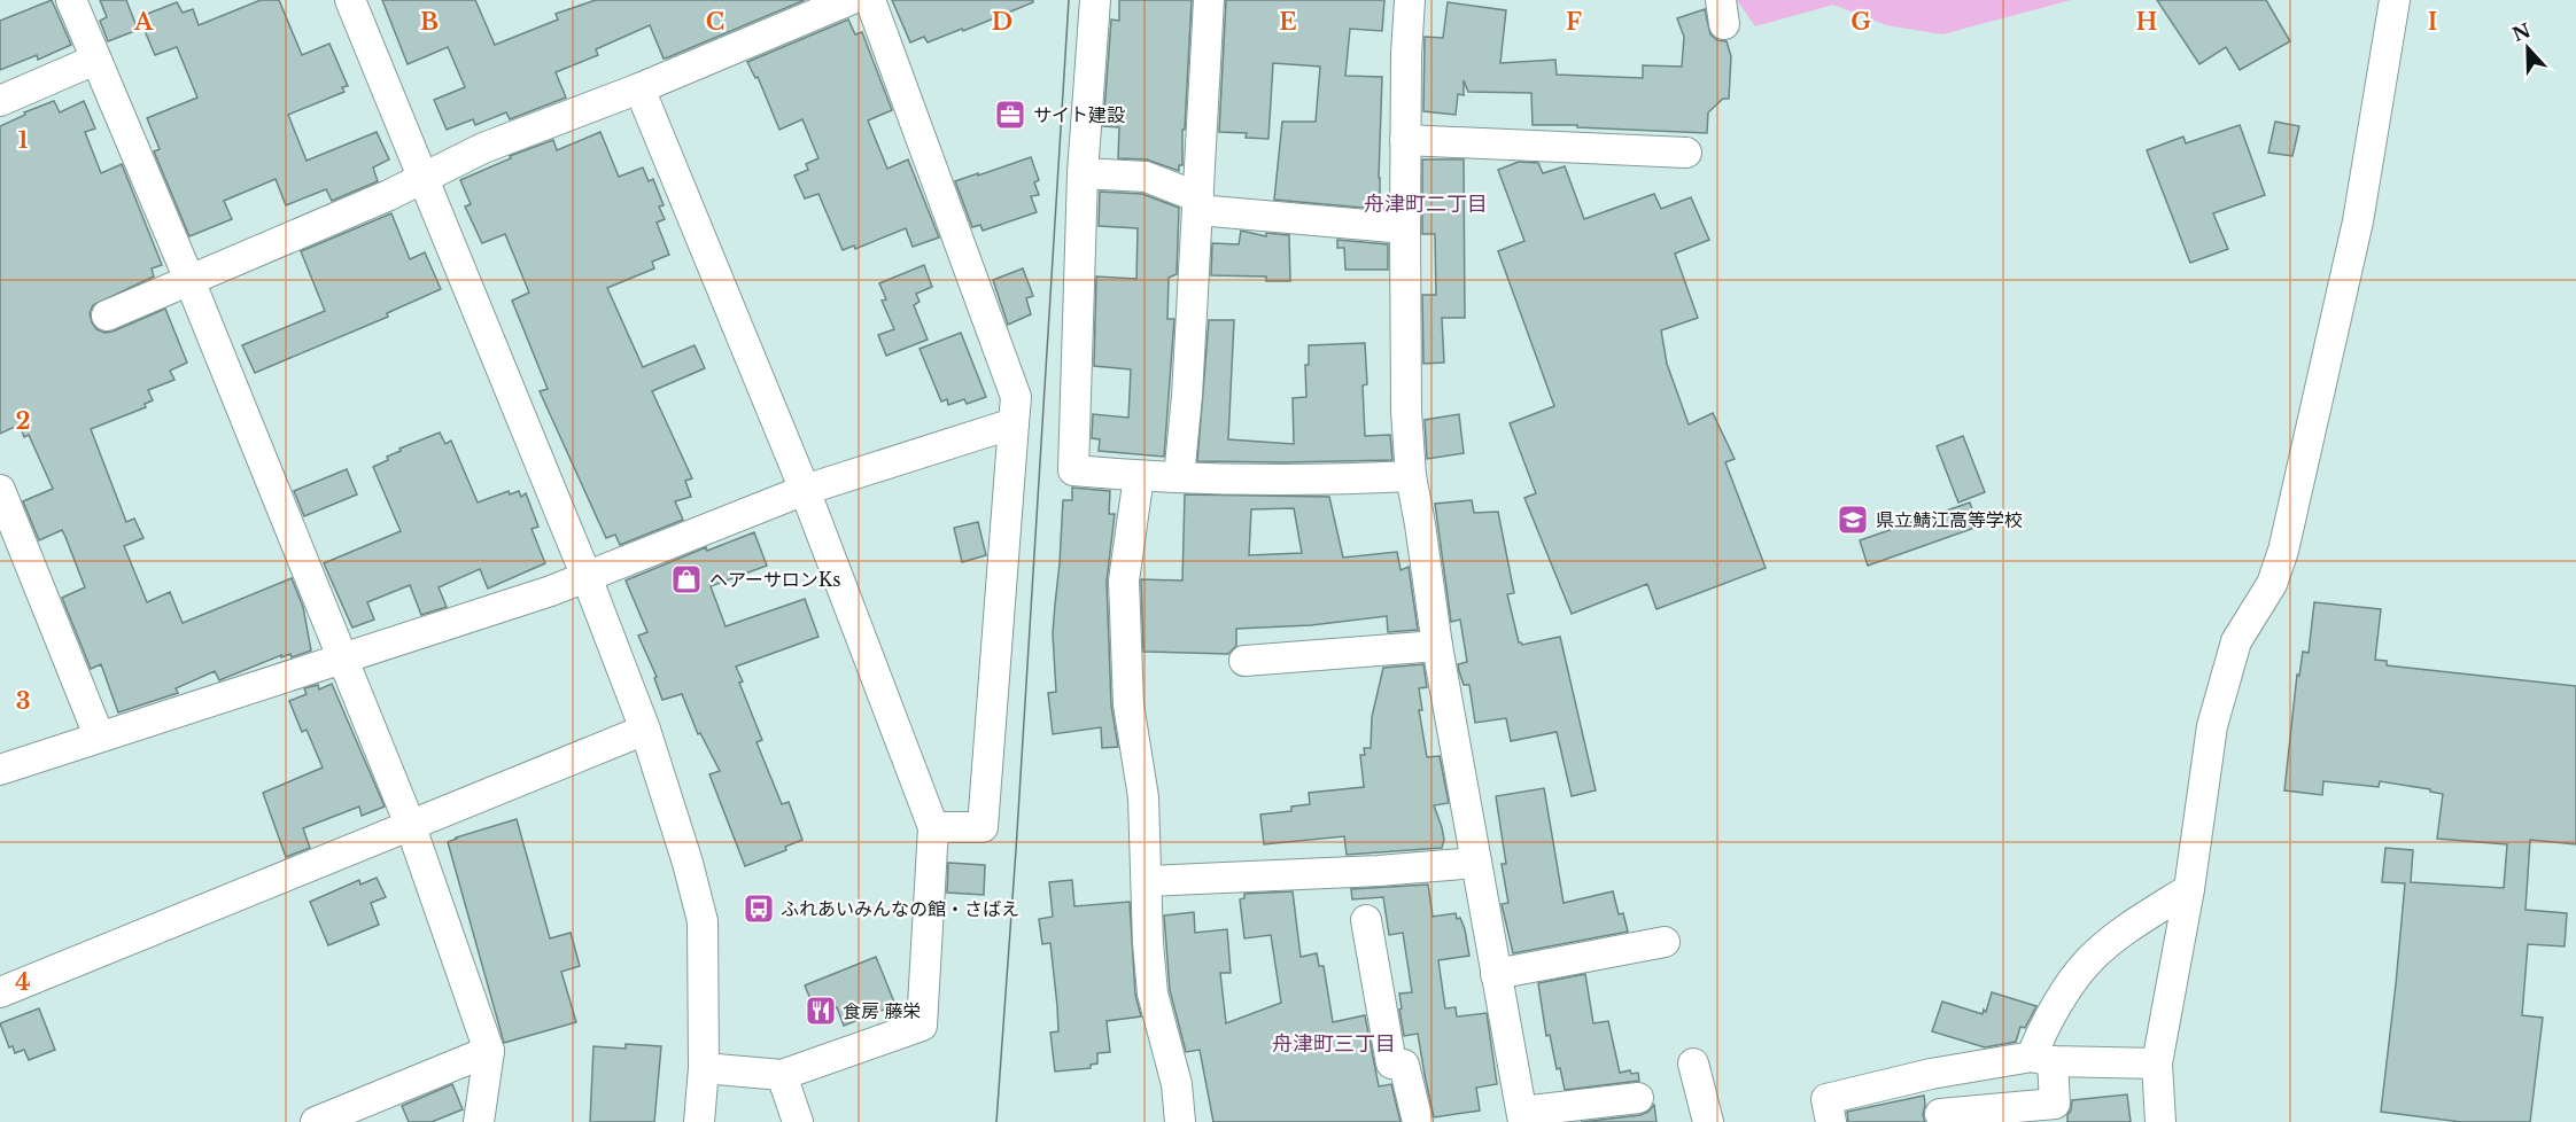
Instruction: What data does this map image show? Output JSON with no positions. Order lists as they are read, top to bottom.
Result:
{
  "districts": ["舟津町二丁目", "舟津町三丁目"],
  "places": {
    "office": ["サイト建設"],
    "school or university": ["県立鯖江高等学校"],
    "shop": ["ヘアーサロンKs"],
    "bus stop": ["ふれあいみんなの館・さばえ"],
    "restaurant": ["食房 藤栄"]
  },
  "north": "top",
  "grid": {
    "columns": [
      "A",
      "B",
      "C",
      "D",
      "E",
      "F",
      "G",
      "H",
      "I"
    ],
    "rows": [
      "1",
      "2",
      "3",
      "4"
    ]
  }
}
